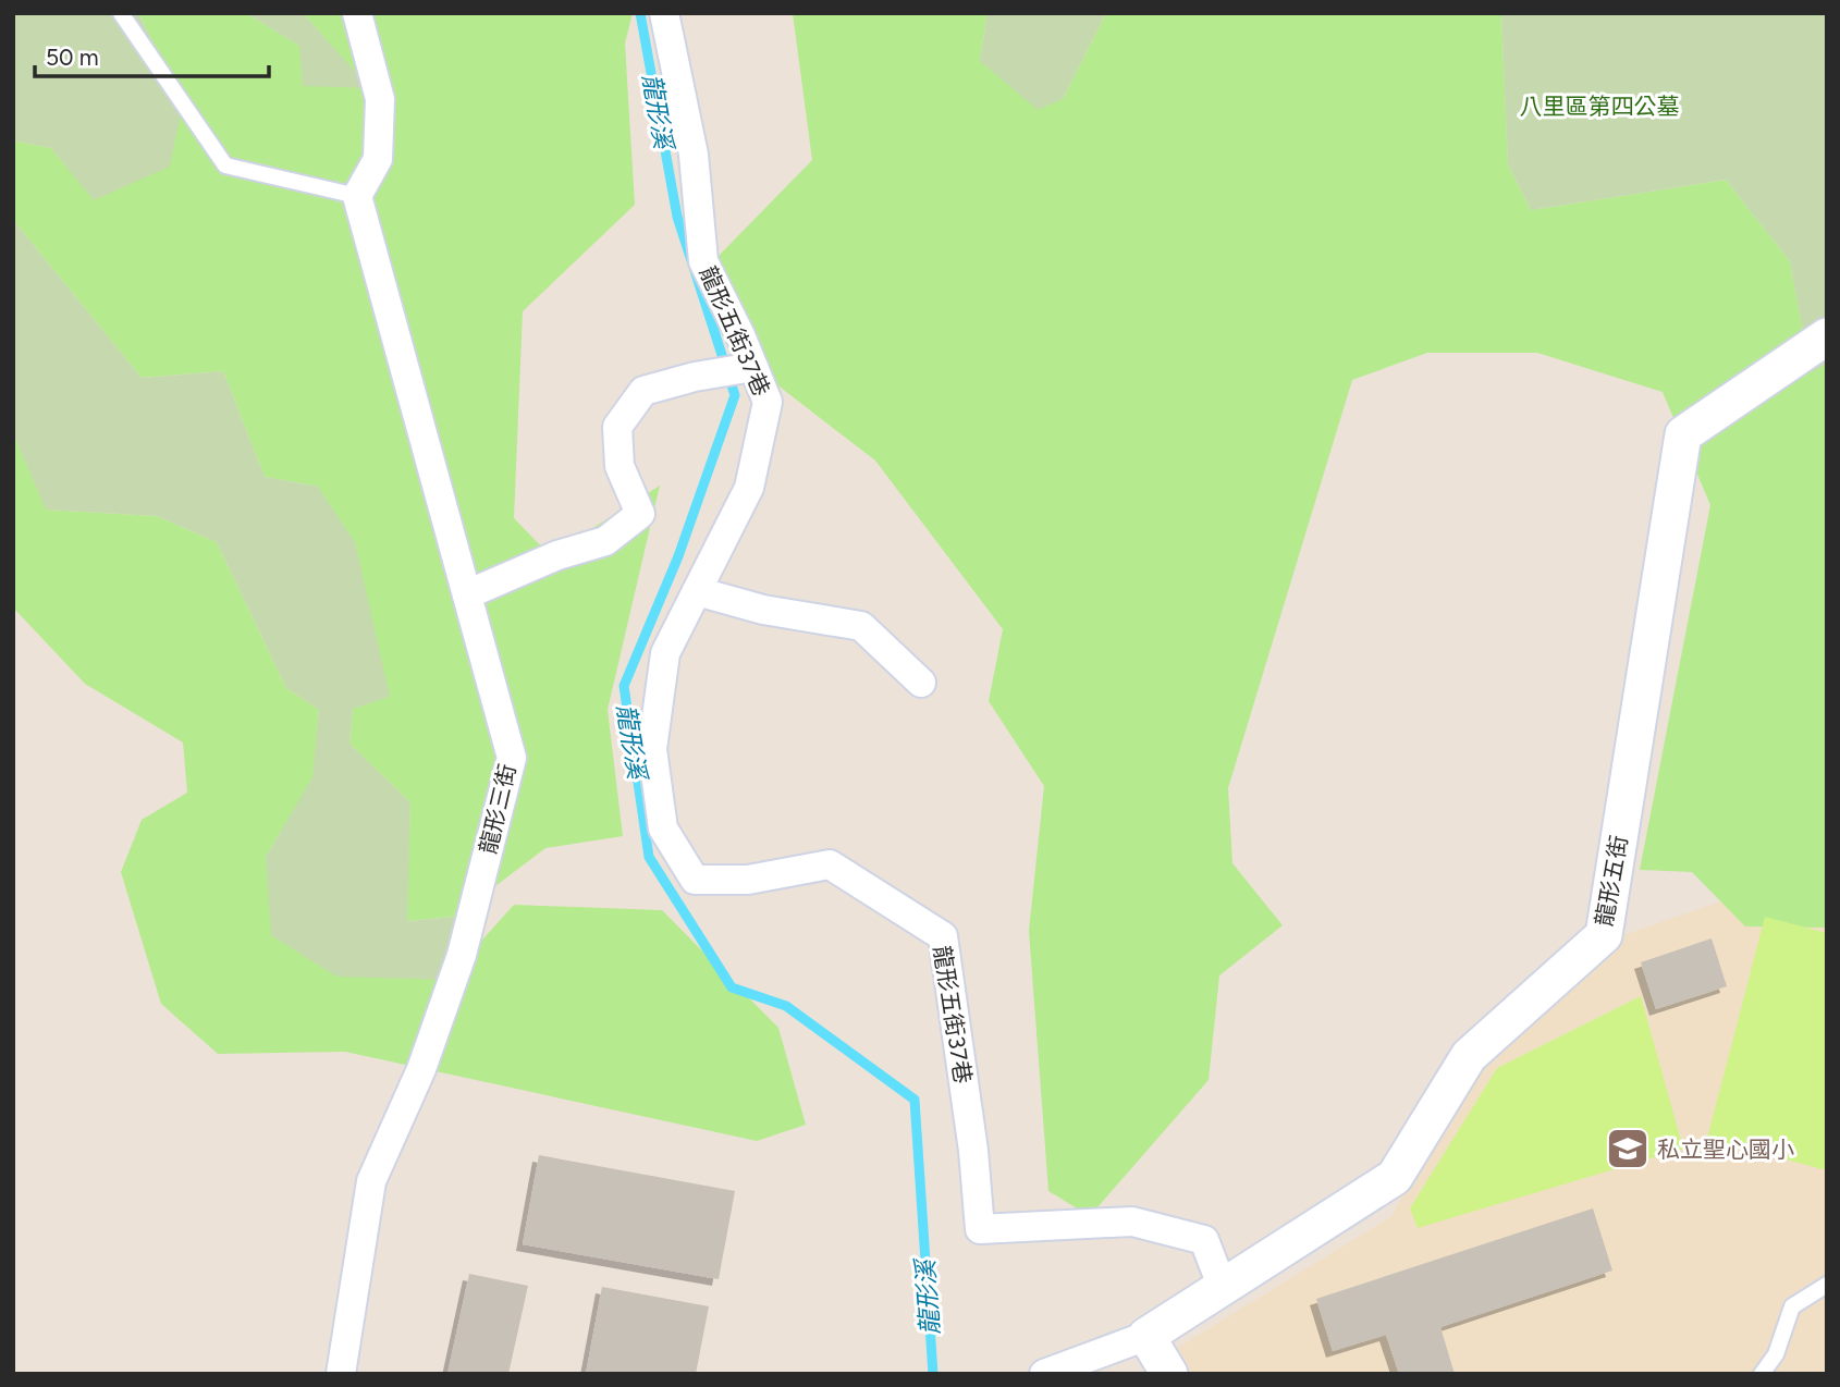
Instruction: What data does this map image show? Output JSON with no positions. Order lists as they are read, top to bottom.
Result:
{
  "streets": {
    "street": ["龍形五街37巷", "龍形三街", "龍形五街"]
  },
  "crossings": [
    ["龍形五街37巷", "龍形五街"]
  ],
  "water": ["龍形溪"],
  "parks": ["八里區第四公墓"],
  "places": {
    "school or university": ["私立聖心國小"]
  },
  "scale_bar": "50 m"
}
